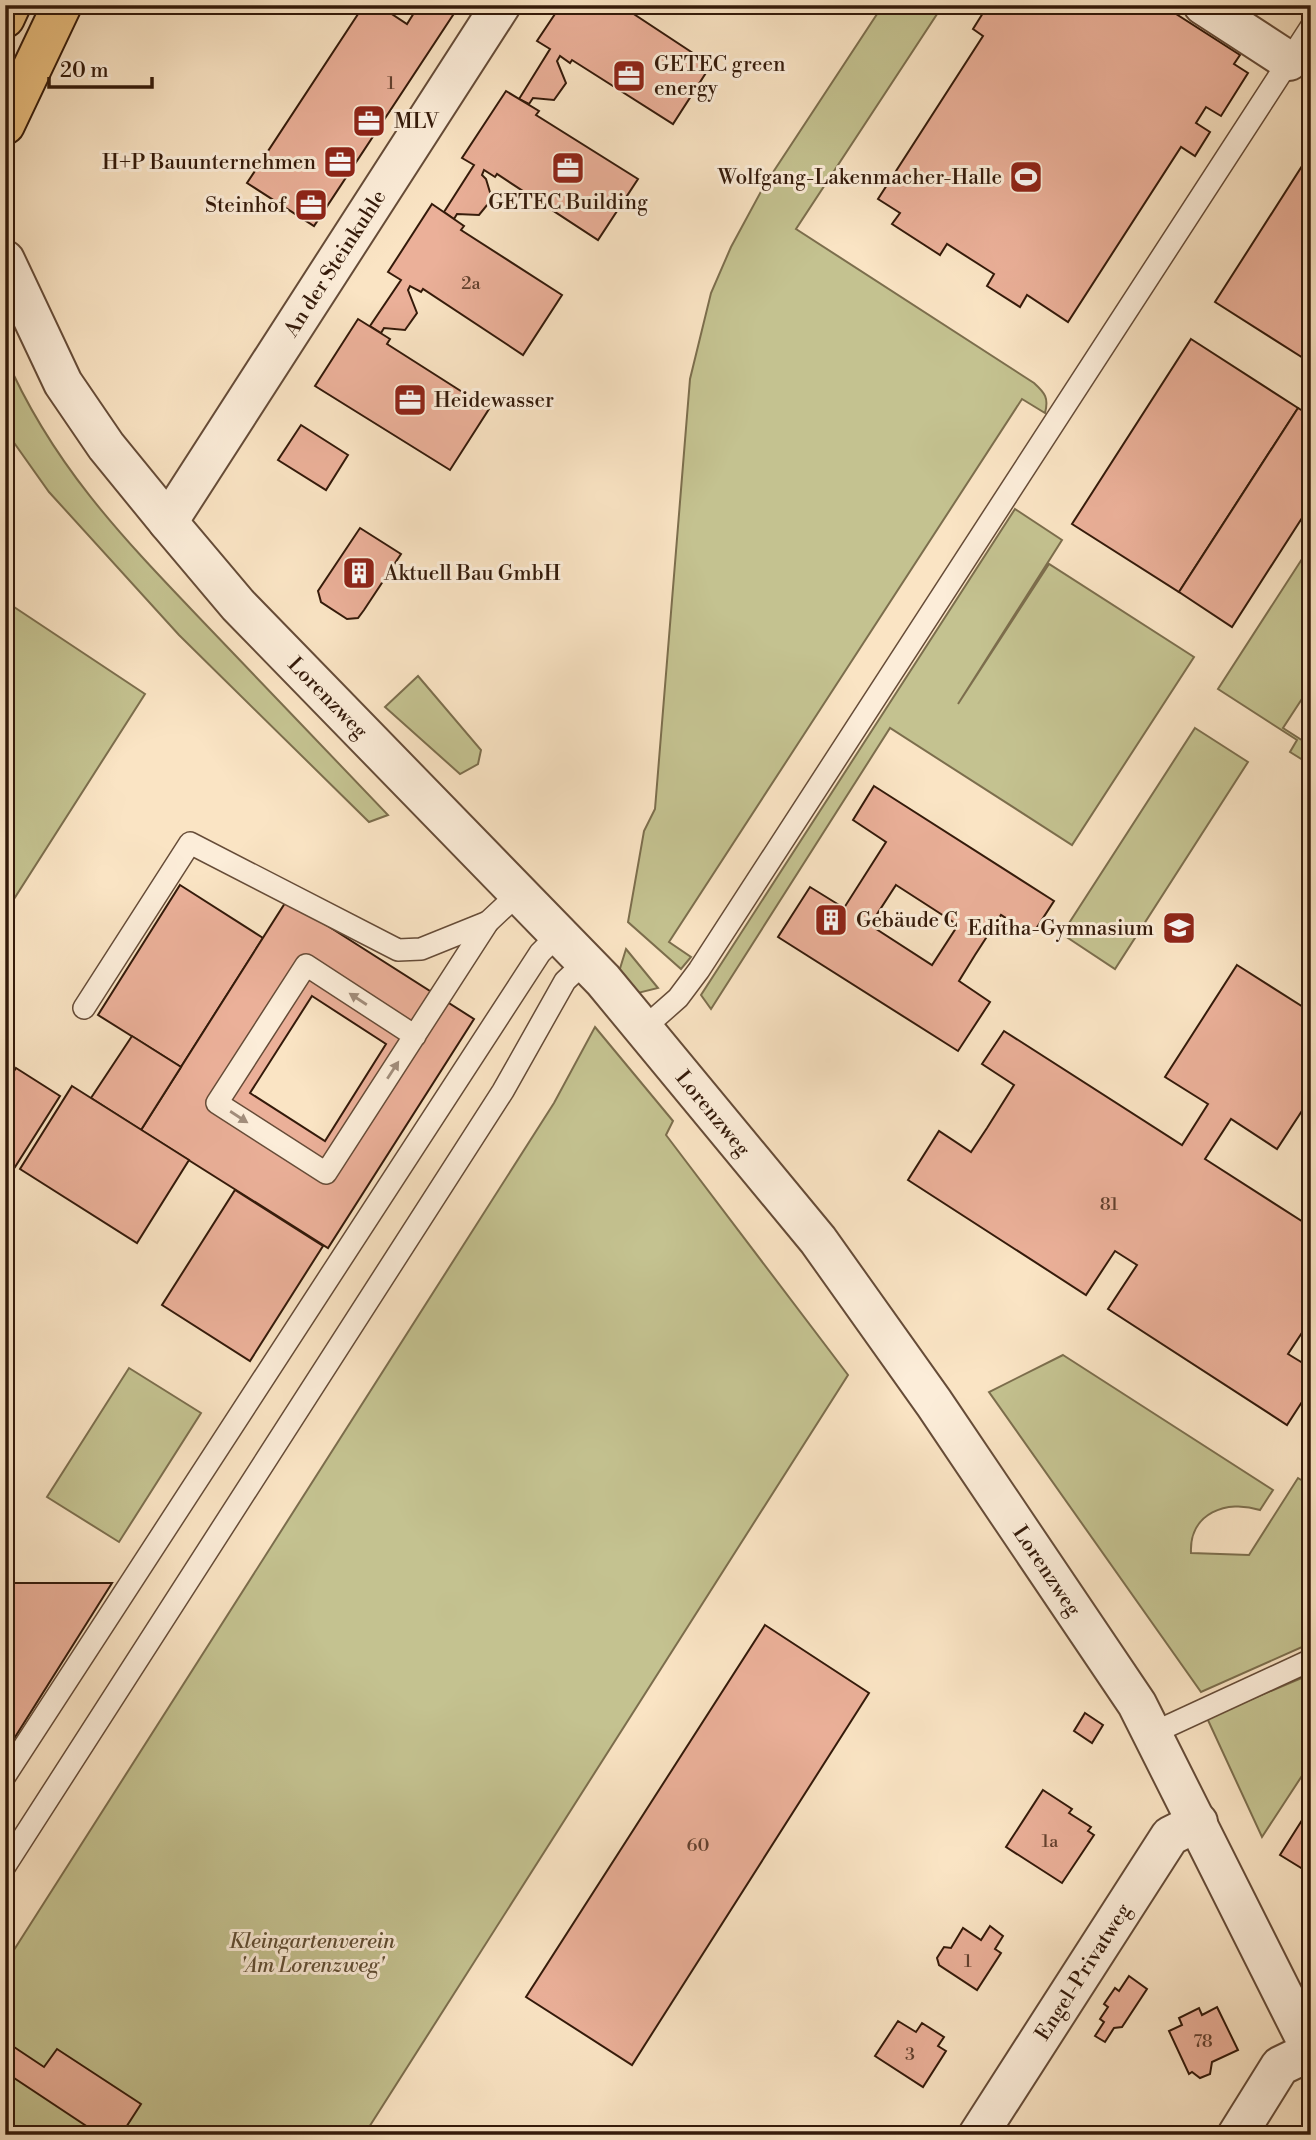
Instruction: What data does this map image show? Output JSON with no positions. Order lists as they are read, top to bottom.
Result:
{
  "streets": {
    "street": ["An der Steinkuhle", "Lorenzweg", "Engel-Privatweg"]
  },
  "crossings": [
    ["An der Steinkuhle", "Lorenzweg"],
    ["Lorenzweg", "Engel-Privatweg"]
  ],
  "parks": ["Kleingartenverein 'Am Lorenzweg'"],
  "places": {
    "office": [
      "GETEC green energy",
      "MLV",
      "H+P Bauunternehmen",
      "GETEC Building",
      "Steinhof",
      "Heidewasser"
    ],
    "sports": ["Wolfgang-Lakenmacher-Halle"],
    "building": ["Aktuell Bau GmbH", "Gebäude C"],
    "school or university": ["Editha-Gymnasium"]
  },
  "house_numbers": [
    "1",
    "2a",
    "81",
    "1a",
    "60",
    "1",
    "78",
    "3"
  ],
  "scale_bar": "20 m"
}
